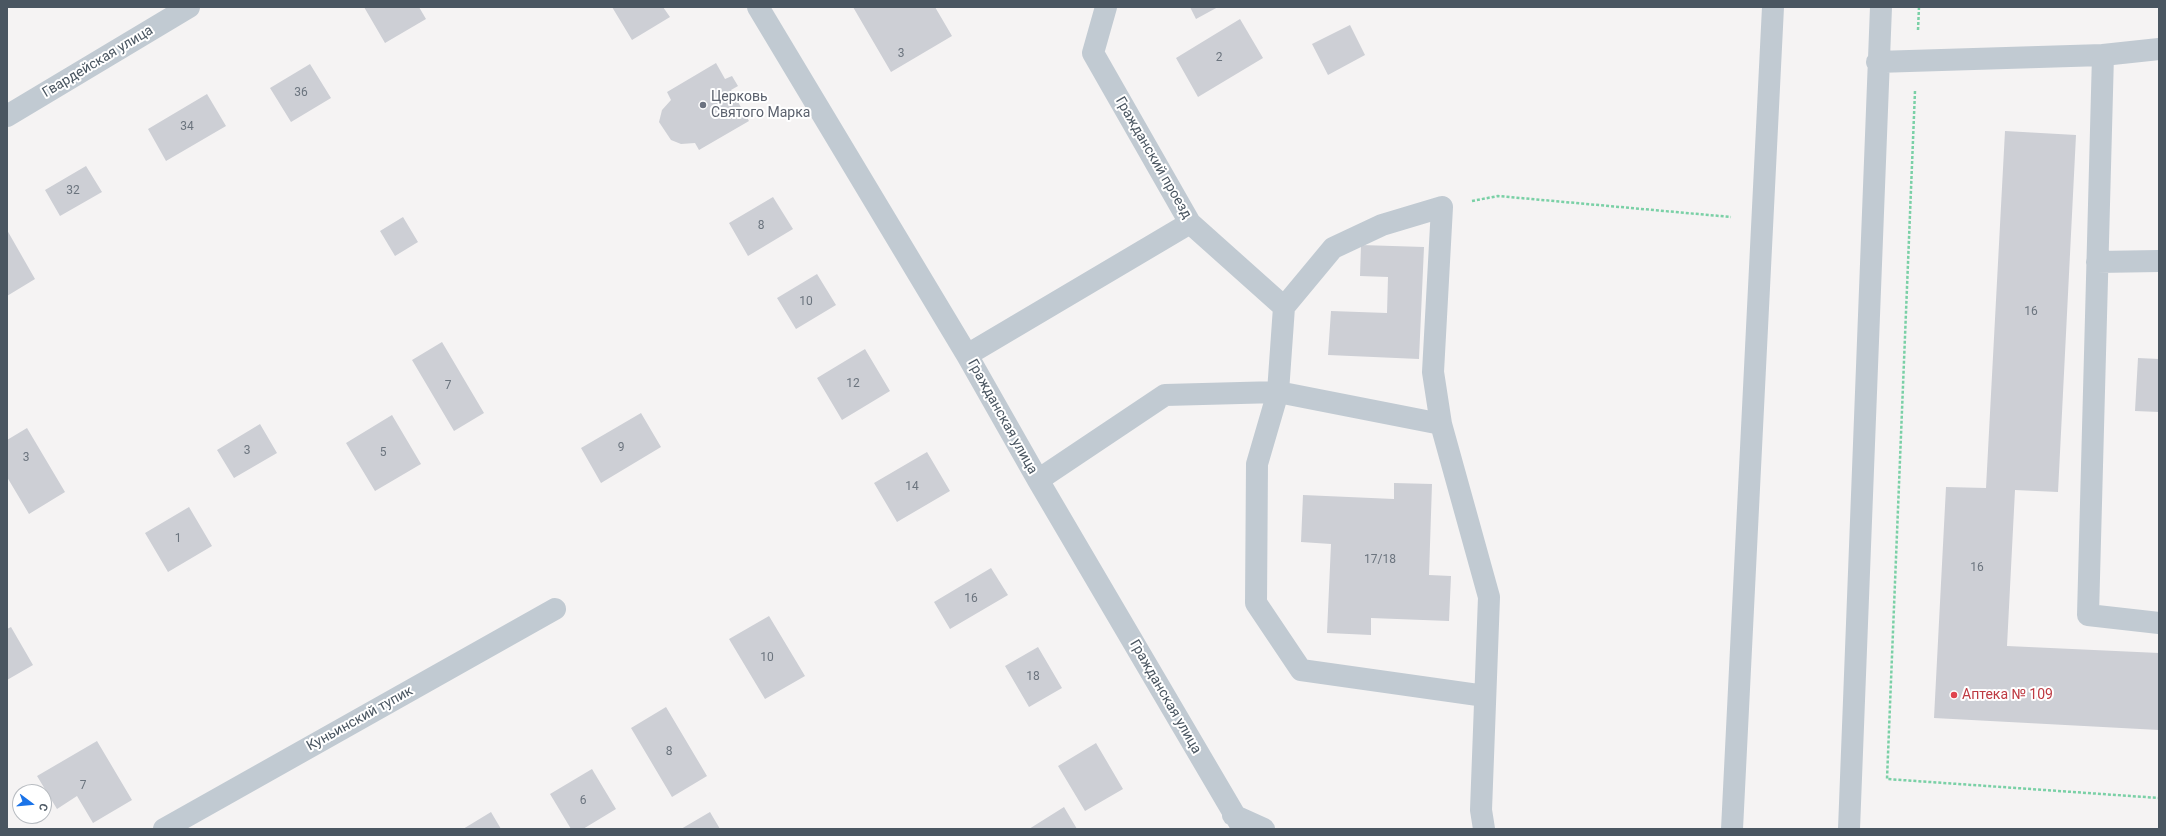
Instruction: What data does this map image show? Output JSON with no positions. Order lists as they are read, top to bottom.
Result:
{
  "streets": {
    "street": [
      "Гвардейская улица",
      "Гражданский проезд",
      "Гражданская улица",
      "Куньинский тупик"
    ]
  },
  "places": ["Церковь Святого Марка", "Аптека № 109"],
  "house_numbers": [
    "3",
    "2",
    "36",
    "34",
    "32",
    "8",
    "10",
    "16",
    "12",
    "7",
    "9",
    "3",
    "5",
    "3",
    "14",
    "1",
    "17/18",
    "16",
    "16",
    "10",
    "18",
    "8",
    "7",
    "6"
  ],
  "north": "right"
}
